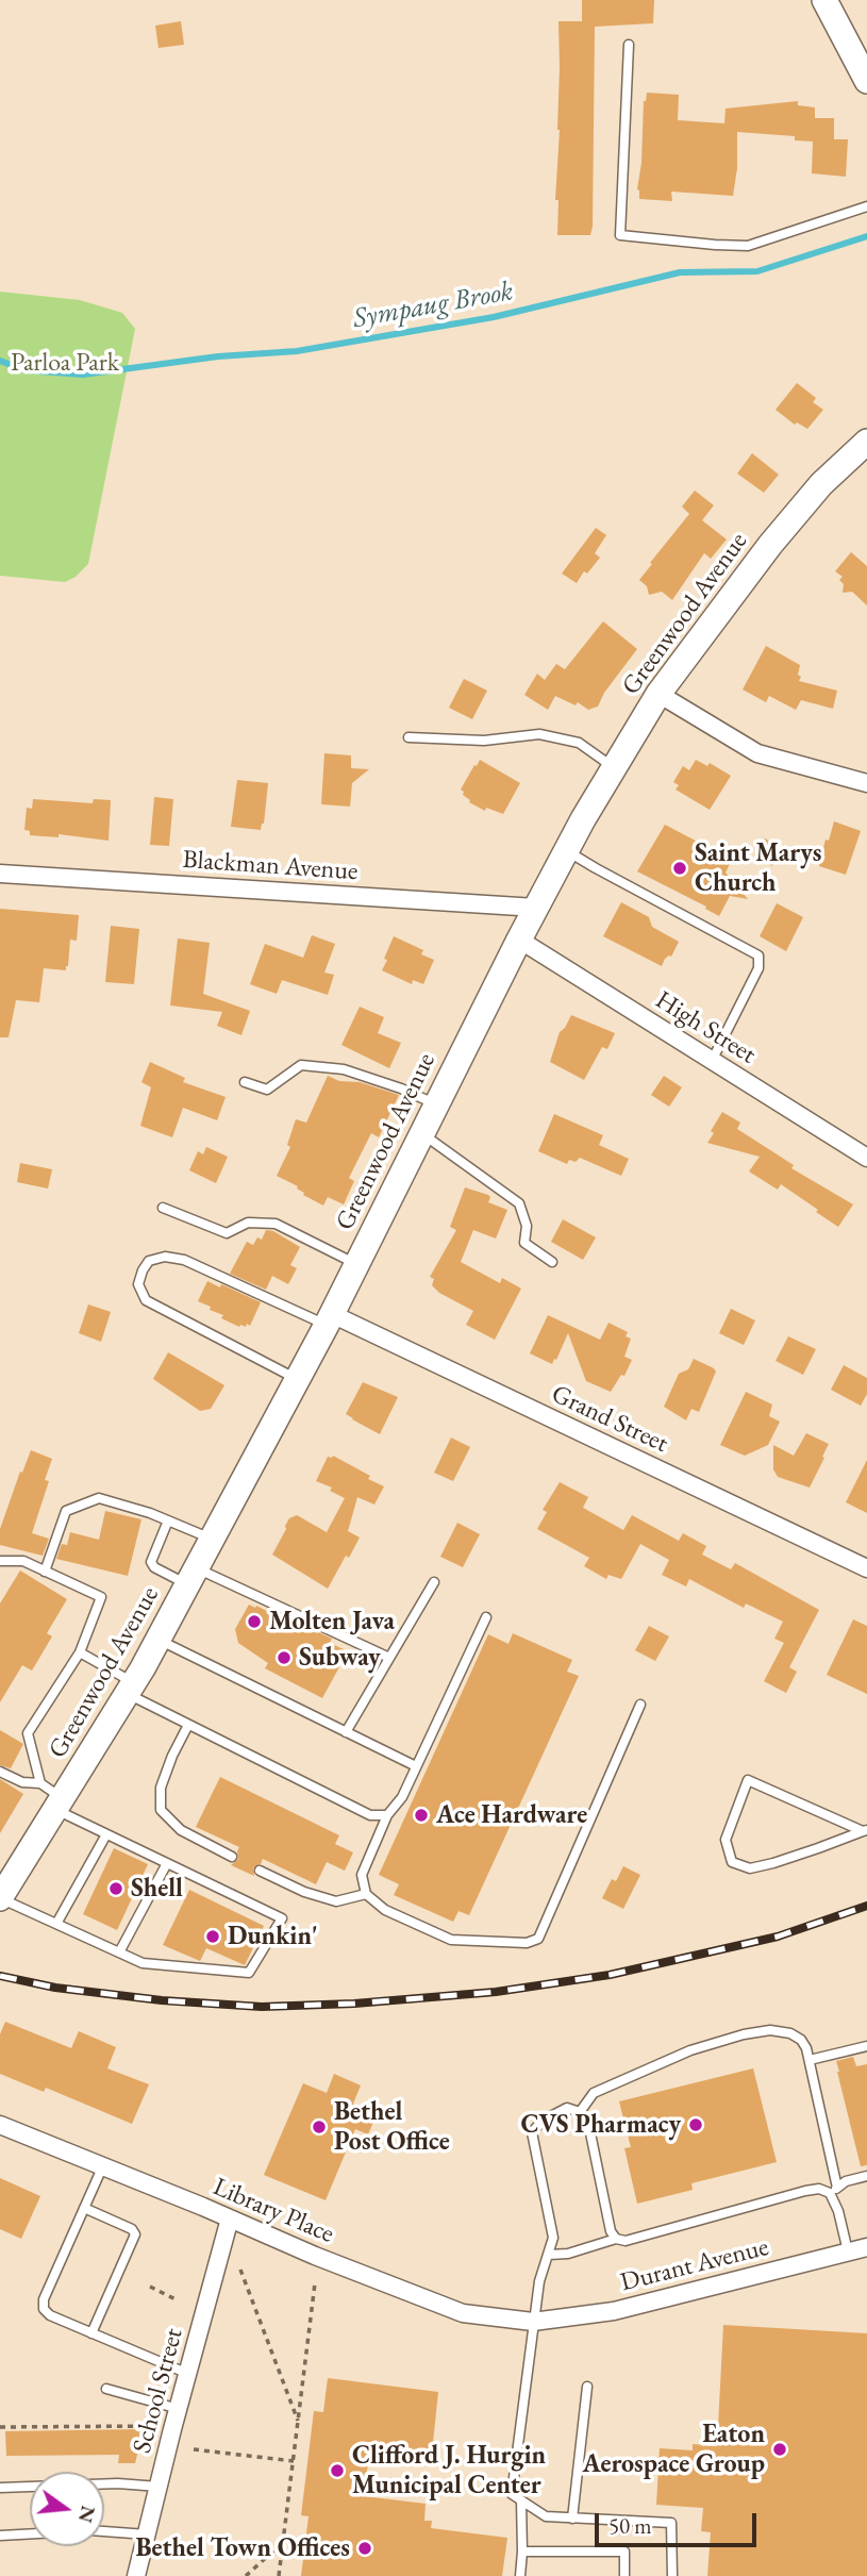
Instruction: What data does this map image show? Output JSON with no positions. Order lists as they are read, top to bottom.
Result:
{
  "streets": {
    "main road": ["Greenwood Avenue"],
    "street": [
      "Blackman Avenue",
      "High Street",
      "Grand Street",
      "Library Place",
      "Durant Avenue",
      "School Street"
    ]
  },
  "crossings": [
    ["Greenwood Avenue", "Blackman Avenue"],
    ["Greenwood Avenue", "High Street"],
    ["Greenwood Avenue", "Grand Street"],
    ["Library Place", "Durant Avenue"],
    ["Library Place", "School Street"]
  ],
  "water": ["Sympaug Brook"],
  "parks": ["Parloa Park"],
  "places": [
    "Saint Marys Church",
    "Molten Java",
    "Subway",
    "Ace Hardware",
    "Shell",
    "Dunkin'",
    "CVS Pharmacy",
    "Bethel Post Office",
    "Eaton Aerospace Group",
    "Clifford J. Hurgin Municipal Center",
    "Bethel Town Offices"
  ],
  "scale_bar": "50 m",
  "north": "right"
}
